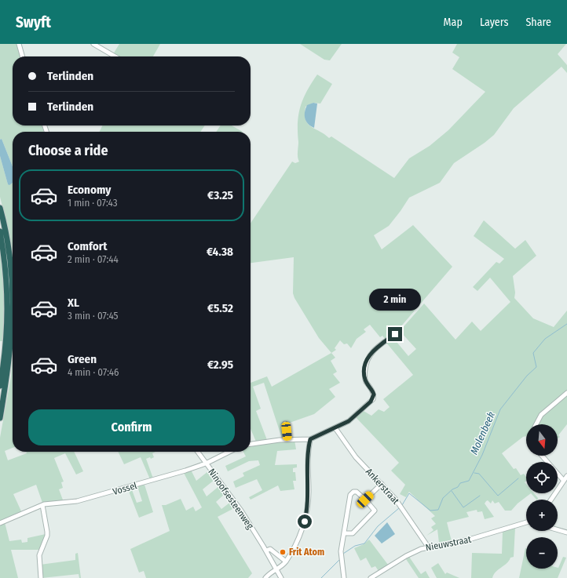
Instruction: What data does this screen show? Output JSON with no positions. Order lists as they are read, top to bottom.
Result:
{
  "streets": {
    "street": [
      "Ankerstraat",
      "Vossel",
      "Ninoofsesteenweg",
      "Nieuwstraat"
    ]
  },
  "crossings": [
    ["Ankerstraat", "Nieuwstraat"],
    ["Vossel", "Ninoofsesteenweg"]
  ],
  "water": ["Molenbeek"],
  "places": ["Frit Atom"],
  "north": "bottom",
  "page": {
    "header": "Swyft",
    "nav": ["Map", "Layers", "Share"],
    "banner": ["Terlinden", "Terlinden"],
    "heading": "Choose a ride",
    "list": [
      {
        "name": "Economy",
        "note": "1 min · 07:43",
        "value": "€3.25"
      },
      {
        "name": "Comfort",
        "note": "2 min · 07:44",
        "value": "€4.38"
      },
      {
        "name": "XL",
        "note": "3 min · 07:45",
        "value": "€5.52"
      },
      {
        "name": "Green",
        "note": "4 min · 07:46",
        "value": "€2.95"
      }
    ],
    "bubble": "2 min",
    "buttons": "Confirm",
    "map_buttons": ["+", "−"]
  }
}
